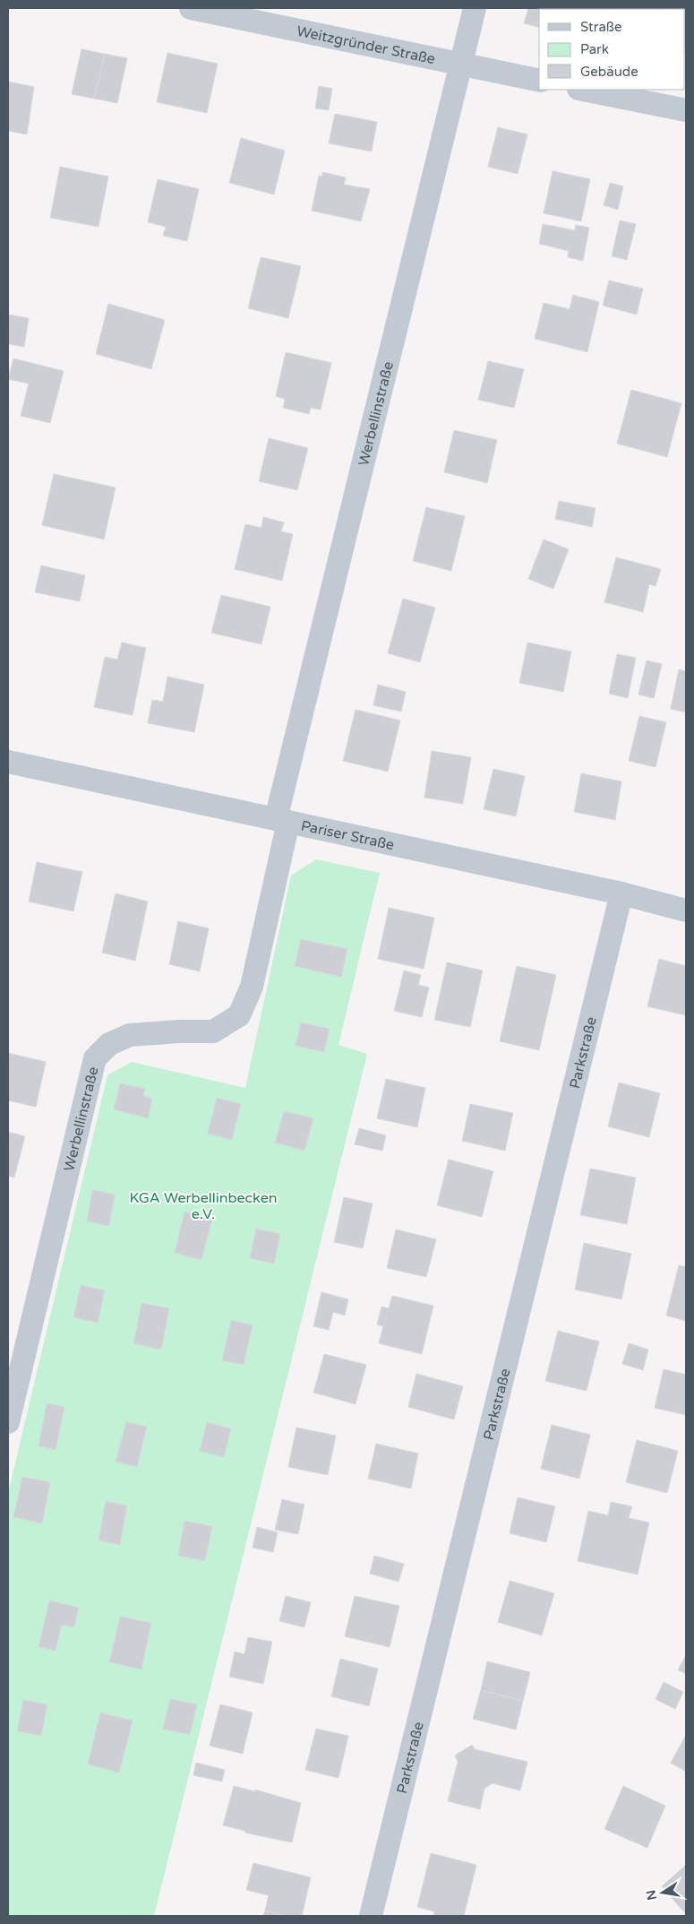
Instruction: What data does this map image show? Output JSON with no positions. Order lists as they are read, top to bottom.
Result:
{
  "streets": {
    "street": [
      "Weitzgründer Straße",
      "Werbellinstraße",
      "Pariser Straße",
      "Parkstraße"
    ]
  },
  "crossings": [
    ["Weitzgründer Straße", "Werbellinstraße"],
    ["Werbellinstraße", "Pariser Straße"],
    ["Pariser Straße", "Parkstraße"]
  ],
  "parks": ["KGA Werbellinbecken e.V."],
  "legend": ["Straße", "Park", "Gebäude"],
  "north": "left"
}
